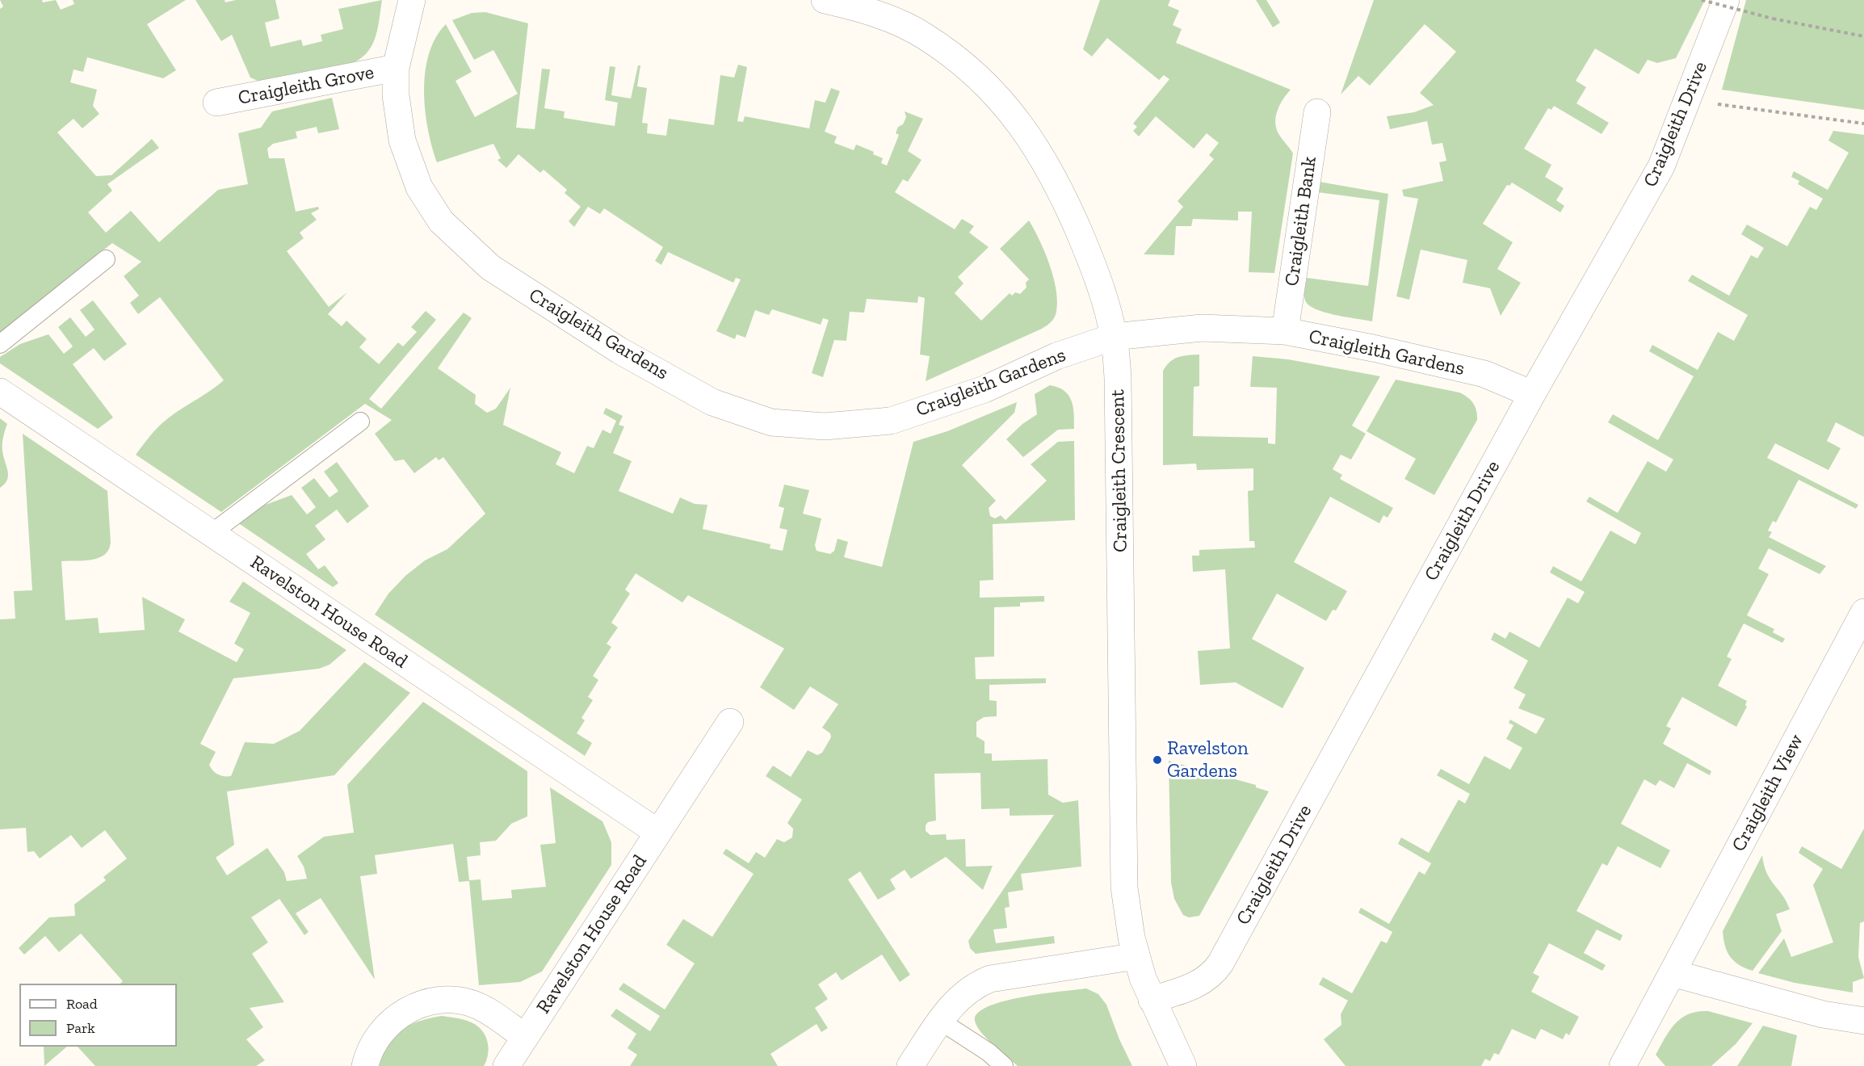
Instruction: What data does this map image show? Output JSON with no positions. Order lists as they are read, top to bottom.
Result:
{
  "streets": {
    "street": [
      "Craigleith Grove",
      "Craigleith Drive",
      "Craigleith Bank",
      "Craigleith Gardens",
      "Craigleith Crescent",
      "Ravelston House Road",
      "Craigleith View"
    ]
  },
  "crossings": [
    ["Craigleith Grove", "Craigleith Gardens"],
    ["Craigleith Drive", "Craigleith Gardens"],
    ["Craigleith Drive", "Craigleith Crescent"],
    ["Craigleith Bank", "Craigleith Gardens"],
    ["Craigleith Gardens", "Craigleith Crescent"]
  ],
  "places": ["Ravelston Gardens"],
  "legend": ["Road", "Park"]
}
